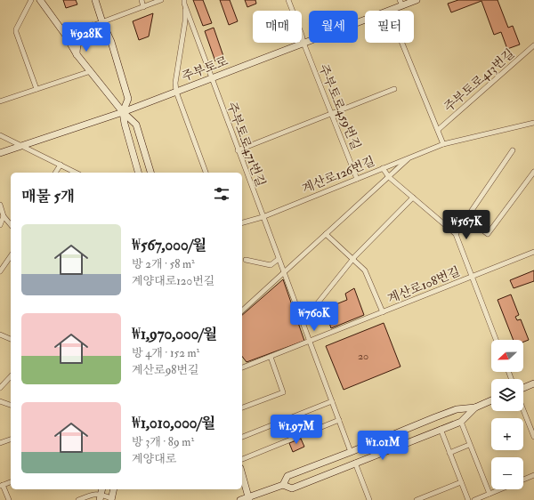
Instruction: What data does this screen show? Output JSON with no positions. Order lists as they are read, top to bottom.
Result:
{
  "streets": {
    "main road": ["주부토로"],
    "street": [
      "주부토로413번길",
      "주부토로459번길",
      "주부토로471번길",
      "계산로126번길",
      "계산로108번길"
    ]
  },
  "crossings": [
    ["주부토로", "주부토로459번길"],
    ["주부토로", "주부토로471번길"],
    ["주부토로459번길", "계산로126번길"],
    ["주부토로471번길", "계산로126번길"],
    ["주부토로471번길", "계산로108번길"]
  ],
  "house_numbers": ["20"],
  "north": "left",
  "page": {
    "chip": ["매매", "월세", "필터"],
    "price": [
      "₩928K",
      "₩567K",
      "₩760K",
      "₩1.97M",
      "₩1.01M"
    ],
    "heading": "매물 5개",
    "list": [
      {
        "name": "₩567,000/월",
        "note": "방 2개 · 58 m² · 계양대로120번길"
      },
      {
        "name": "₩1,970,000/월",
        "note": "방 4개 · 152 m² · 계산로98번길"
      },
      {
        "name": "₩1,010,000/월",
        "note": "방 3개 · 89 m² · 계양대로"
      }
    ],
    "map_buttons": ["+", "−"]
  }
}
